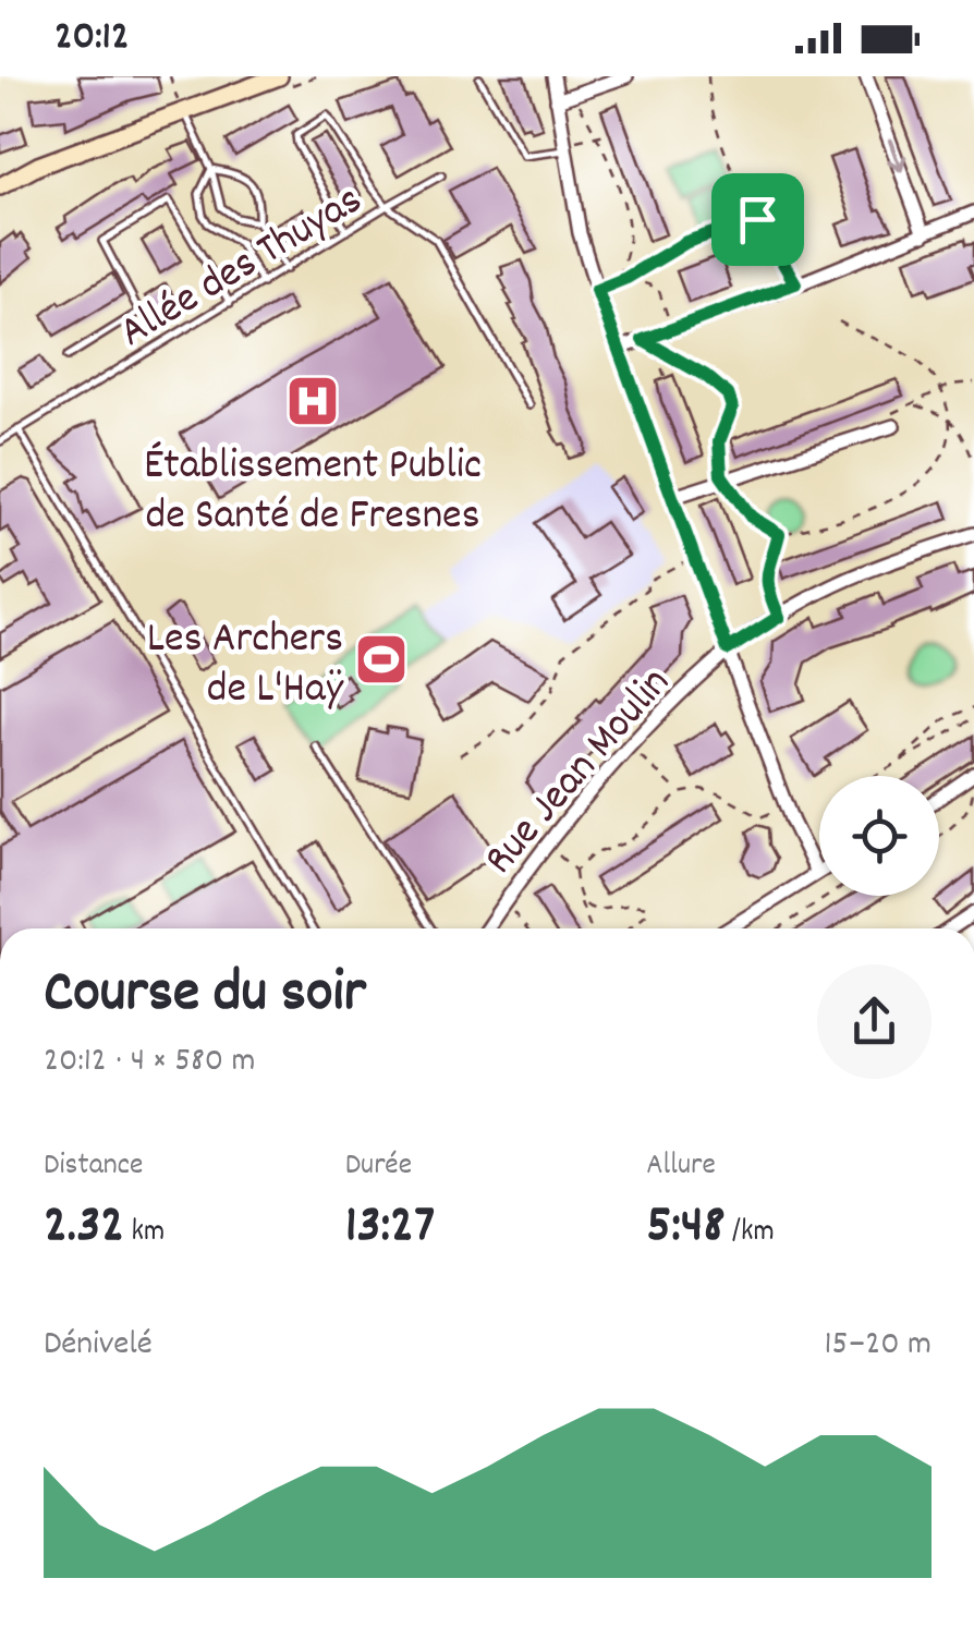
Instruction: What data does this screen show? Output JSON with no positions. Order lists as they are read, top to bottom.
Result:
{
  "streets": {
    "street": ["Rue Jean Moulin"],
    "lane": ["Allée des Thuyas"]
  },
  "places": {
    "hospital": ["Établissement Public de Santé de Fresnes"],
    "sports": ["Les Archers de L'Haÿ"]
  },
  "page": {
    "status": "20:12",
    "heading": ["Course du soir", "20:12 · 4 × 580 m"],
    "stats": [
      ["Distance", "2.32 km"],
      ["Durée", "13:27"],
      ["Allure", "5:48 /km"]
    ],
    "chart": ["Dénivelé", "15–20 m"]
  }
}
